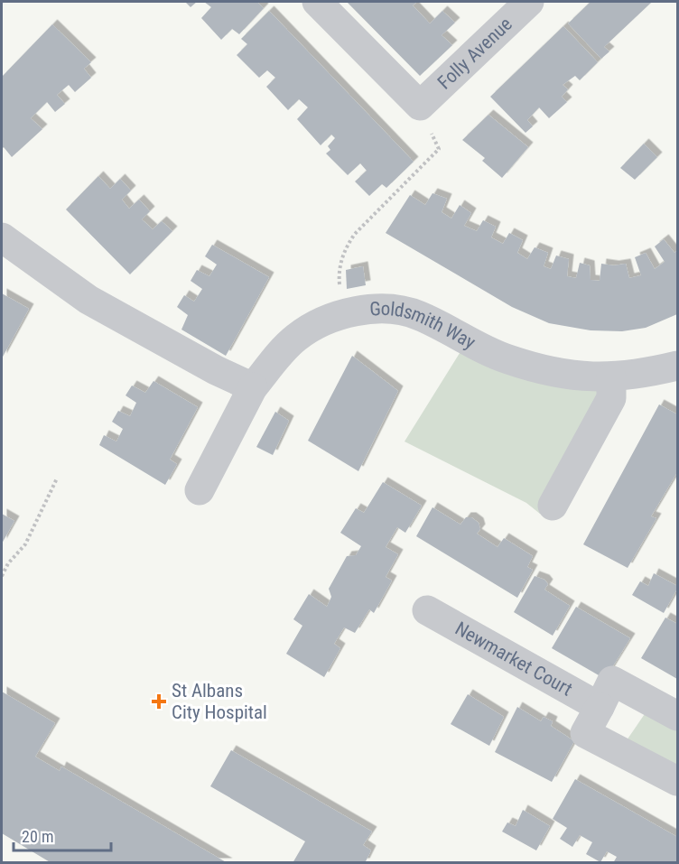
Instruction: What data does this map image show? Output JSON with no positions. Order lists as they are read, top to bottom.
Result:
{
  "streets": {
    "street": ["Folly Avenue", "Goldsmith Way", "Newmarket Court"]
  },
  "places": {
    "health": ["St Albans City Hospital"]
  },
  "scale_bar": "20 m"
}
